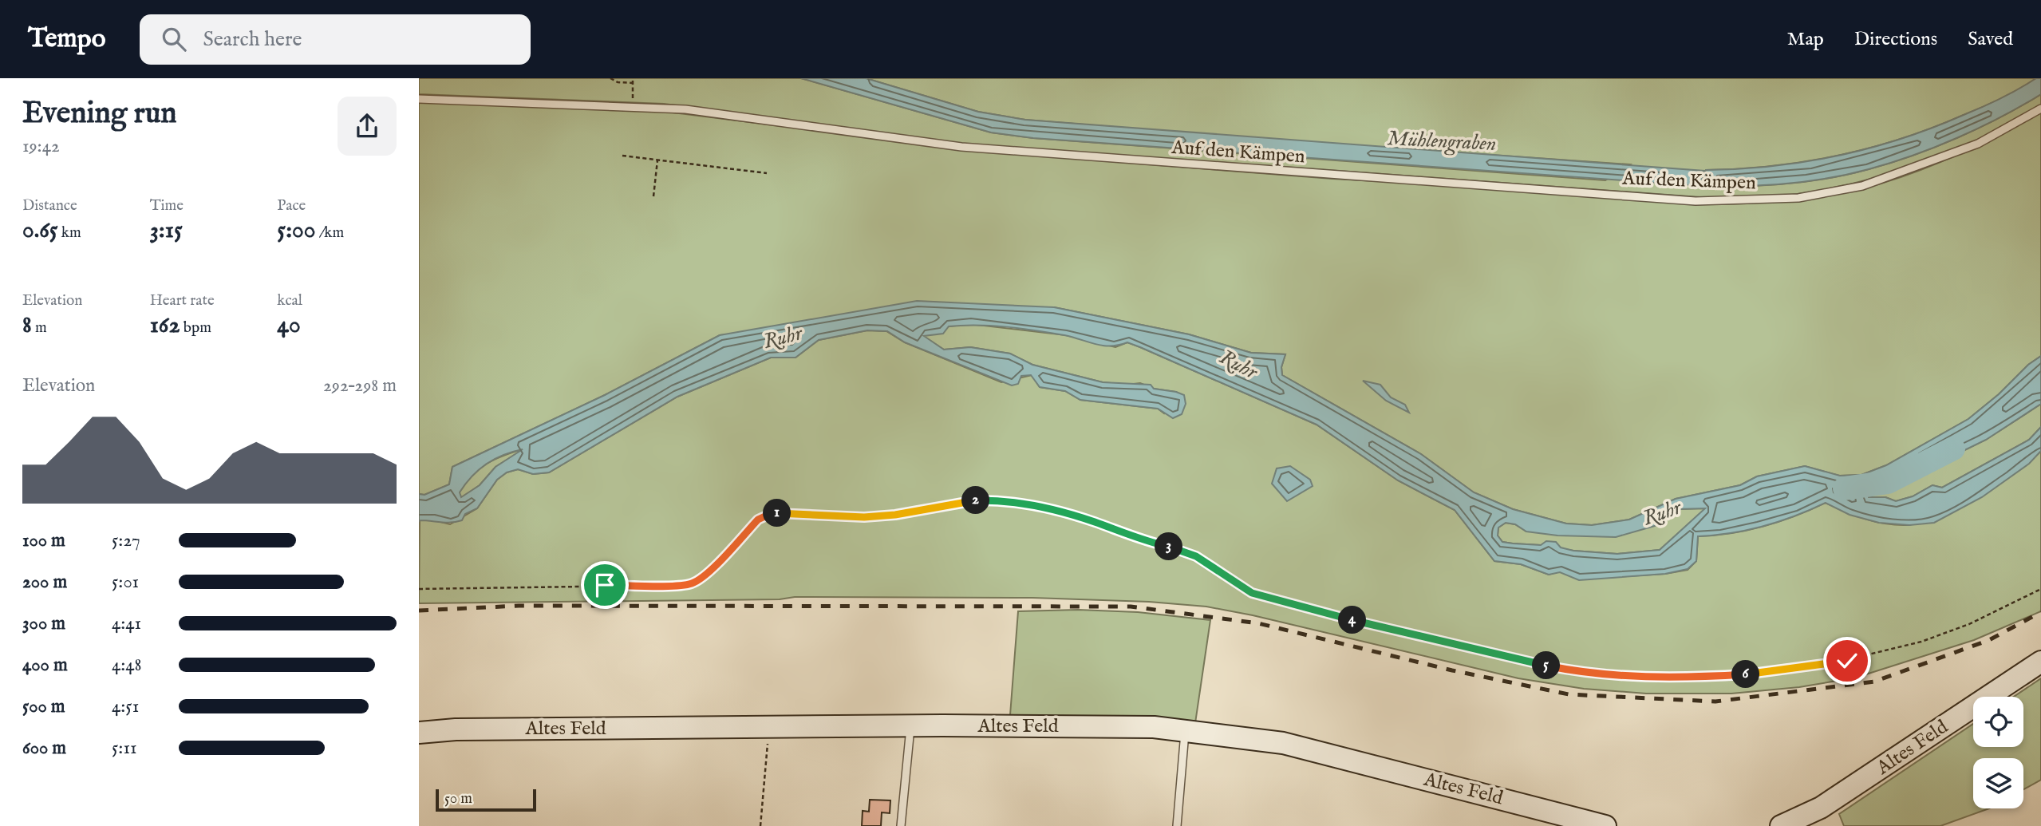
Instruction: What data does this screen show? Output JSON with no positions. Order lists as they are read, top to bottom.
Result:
{
  "streets": {
    "main road": ["Altes Feld"],
    "lane": ["Auf den Kämpen"]
  },
  "water": ["Mühlengraben", "Ruhr"],
  "scale_bar": "50 m",
  "page": {
    "header": "Tempo",
    "search": "Search here",
    "nav": ["Map", "Directions", "Saved"],
    "heading": ["Evening run", "19:42"],
    "stats": [
      ["Distance", "0.65 km"],
      ["Time", "3:15"],
      ["Pace", "5:00 /km"],
      ["Elevation", "8 m"],
      ["Heart rate", "162 bpm"],
      ["kcal", "40"]
    ],
    "chart": ["Elevation", "292–298 m"],
    "pins": [
      "2",
      "1",
      "3",
      "4",
      "5",
      "6"
    ],
    "list": [
      {
        "name": "100 m",
        "note": "5:27"
      },
      {
        "name": "200 m",
        "note": "5:01"
      },
      {
        "name": "300 m",
        "note": "4:41"
      },
      {
        "name": "400 m",
        "note": "4:48"
      },
      {
        "name": "500 m",
        "note": "4:51"
      },
      {
        "name": "600 m",
        "note": "5:11"
      }
    ],
    "scale": "50 m"
  }
}
